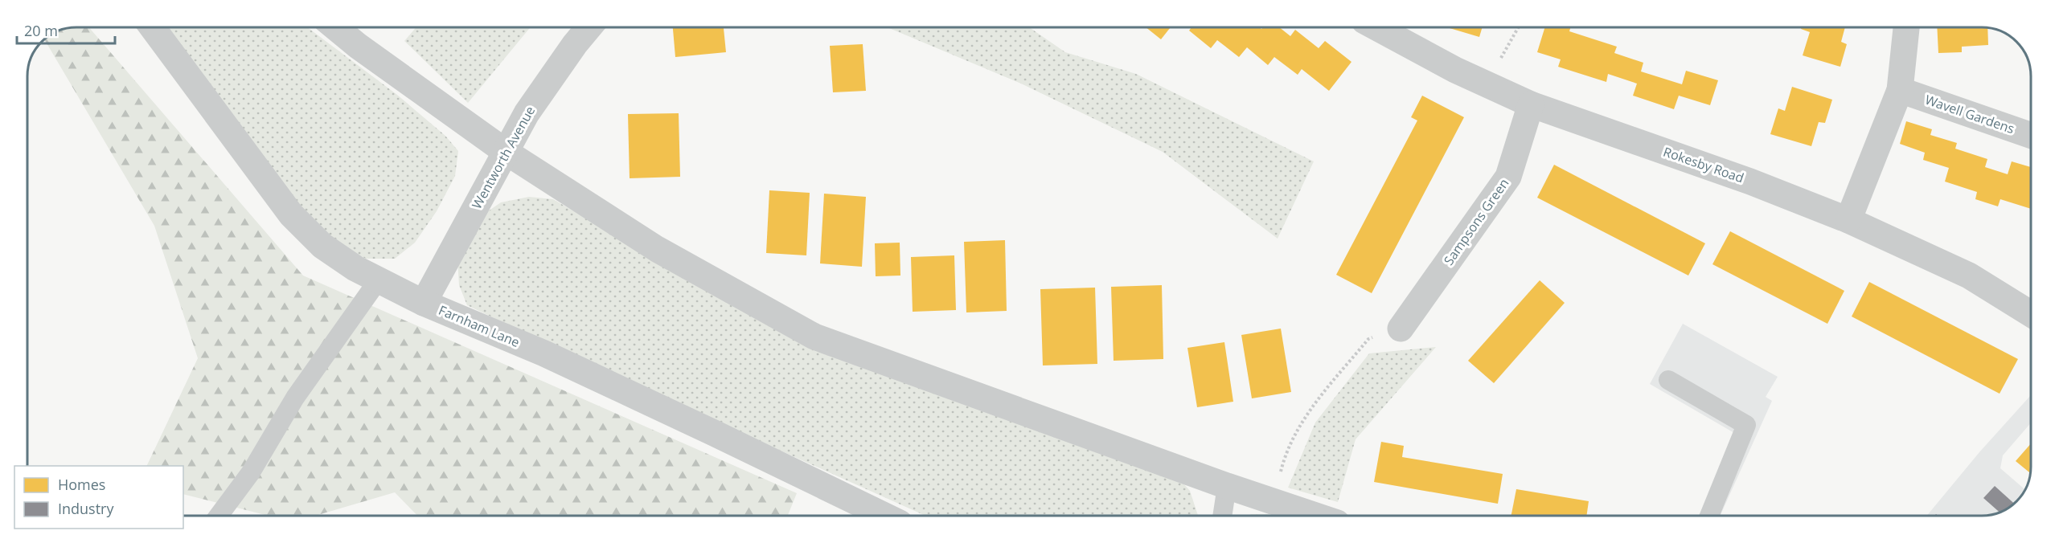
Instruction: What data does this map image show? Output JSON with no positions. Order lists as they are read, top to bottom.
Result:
{
  "streets": {
    "street": [
      "Wavell Gardens",
      "Wentworth Avenue",
      "Rokesby Road",
      "Sampsons Green",
      "Farnham Lane"
    ]
  },
  "crossings": [
    ["Wentworth Avenue", "Farnham Lane"],
    ["Rokesby Road", "Sampsons Green"]
  ],
  "legend": ["Homes", "Industry"],
  "scale_bar": "20 m"
}
